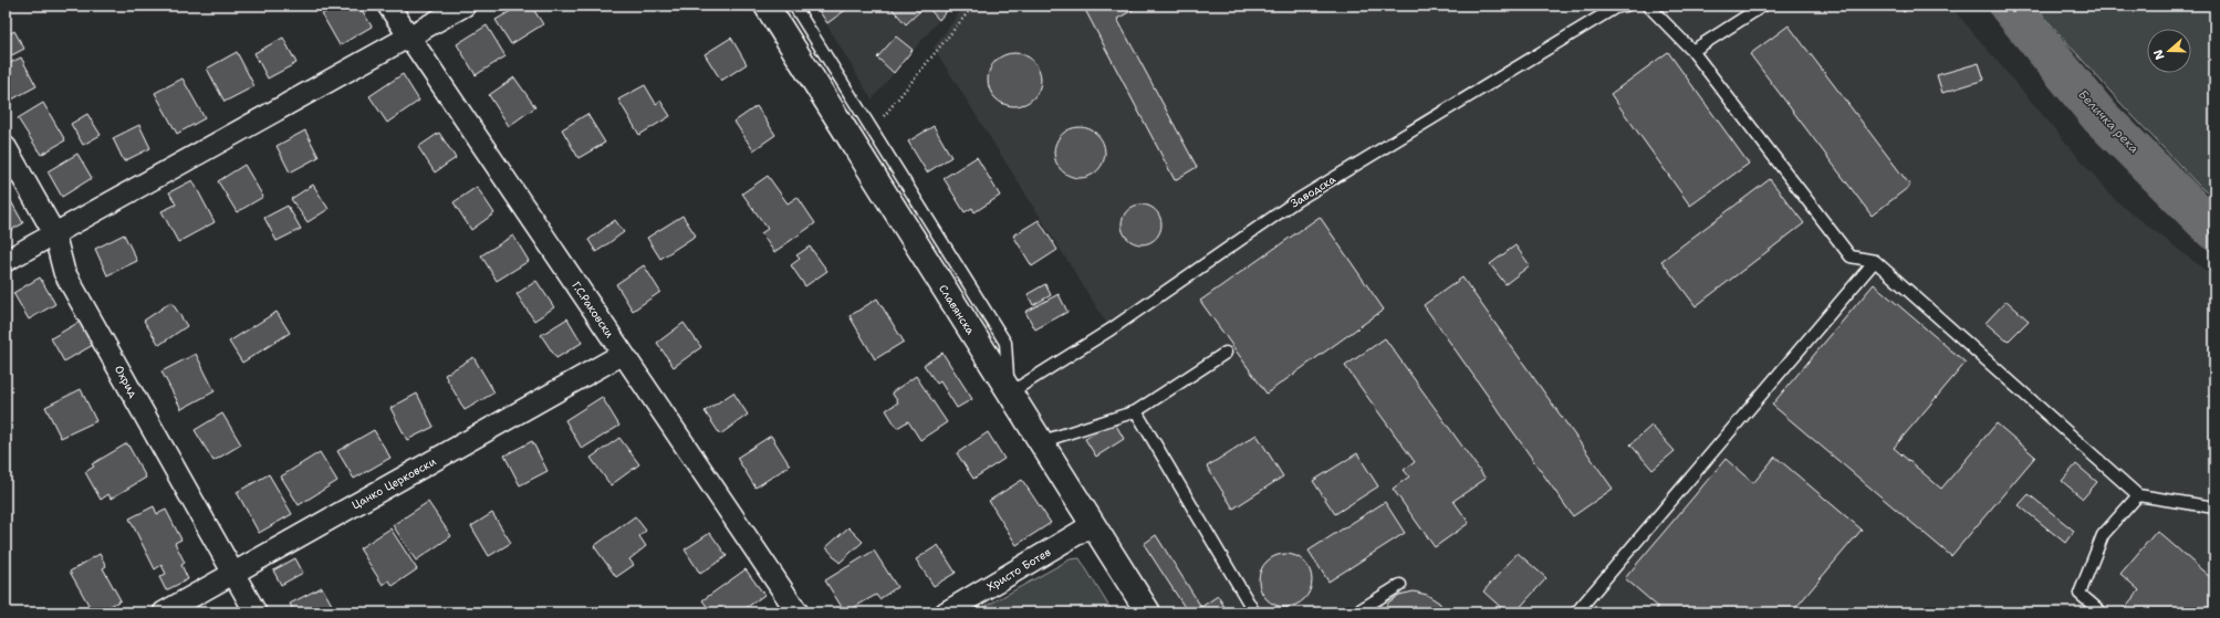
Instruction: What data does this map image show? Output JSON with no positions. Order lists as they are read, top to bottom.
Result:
{
  "streets": {
    "street": [
      "Г.С.Раковски",
      "Славянска",
      "Охрид",
      "Цанко Церковски",
      "Христо Ботев"
    ],
    "lane": ["Заводска"]
  },
  "crossings": [
    ["Заводска", "Славянска"],
    ["Г.С.Раковски", "Цанко Церковски"],
    ["Славянска", "Христо Ботев"],
    ["Охрид", "Цанко Церковски"]
  ],
  "water": ["Беличка река"],
  "north": "left"
}
